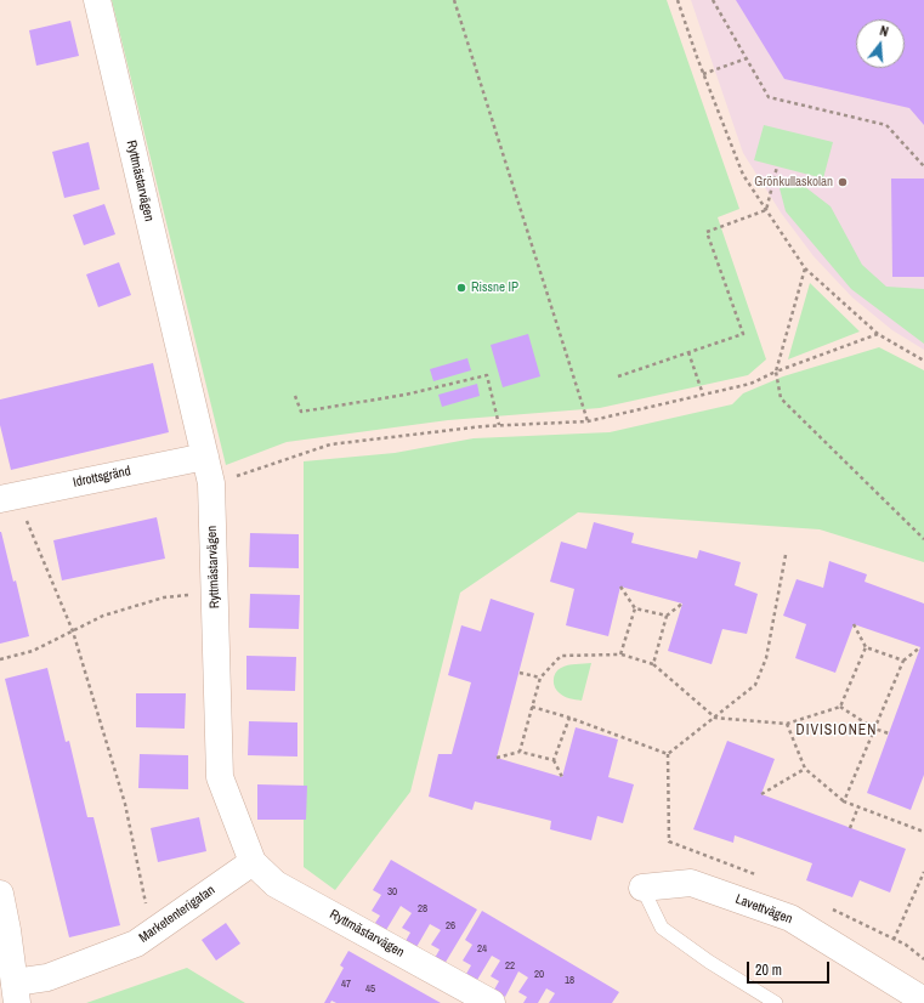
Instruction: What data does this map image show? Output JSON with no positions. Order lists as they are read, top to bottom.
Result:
{
  "streets": {
    "street": [
      "Ryttmästarvägen",
      "Idrottsgränd",
      "Lavettvägen",
      "Marketenterigatan"
    ]
  },
  "crossings": [
    ["Ryttmästarvägen", "Idrottsgränd"],
    ["Ryttmästarvägen", "Marketenterigatan"]
  ],
  "districts": ["DIVISIONEN"],
  "places": ["Grönkullaskolan", "Rissne IP"],
  "house_numbers": [
    "30",
    "28",
    "26",
    "24",
    "22",
    "20",
    "18",
    "47",
    "45"
  ],
  "scale_bar": "20 m",
  "north": "top"
}
